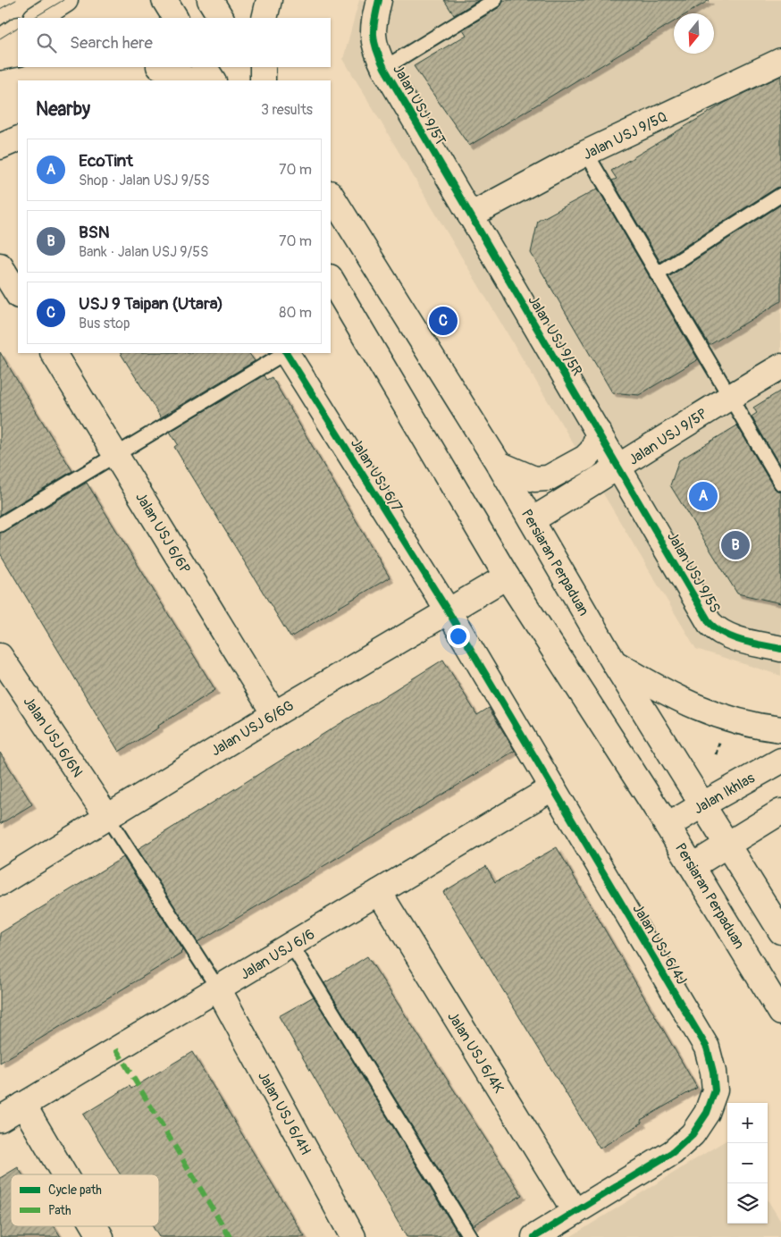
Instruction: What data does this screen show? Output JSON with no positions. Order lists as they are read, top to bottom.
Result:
{
  "streets": {
    "street": [
      "Jalan USJ 9/5T",
      "Jalan USJ 9/5Q",
      "Jalan USJ 9/5R",
      "Jalan USJ 9/5P",
      "Jalan USJ 6/7",
      "Jalan USJ 6/6P",
      "Persiaran Perpaduan",
      "Jalan USJ 9/5S",
      "Jalan USJ 6/6G",
      "Jalan USJ 6/6N",
      "Jalan Ikhlas",
      "Jalan USJ 6/4J",
      "Jalan USJ 6/6",
      "Jalan USJ 6/4K",
      "Jalan USJ 6/4H"
    ]
  },
  "crossings": [
    ["Jalan USJ 9/5T", "Jalan USJ 9/5Q"],
    ["Jalan USJ 9/5T", "Jalan USJ 9/5R"],
    ["Jalan USJ 9/5Q", "Jalan USJ 9/5R"],
    ["Jalan USJ 9/5R", "Jalan USJ 9/5P"],
    ["Jalan USJ 9/5R", "Jalan USJ 9/5S"],
    ["Jalan USJ 9/5P", "Persiaran Perpaduan"],
    ["Jalan USJ 9/5P", "Jalan USJ 9/5S"],
    ["Jalan USJ 6/7", "Jalan USJ 6/6G"],
    ["Jalan USJ 6/7", "Jalan USJ 6/4J"],
    ["Jalan USJ 6/6P", "Jalan USJ 6/6G"],
    ["Persiaran Perpaduan", "Jalan USJ 6/6G"],
    ["Persiaran Perpaduan", "Jalan Ikhlas"],
    ["Jalan USJ 6/6G", "Jalan USJ 6/6N"],
    ["Jalan USJ 6/6G", "Jalan USJ 6/4J"],
    ["Jalan USJ 6/4J", "Jalan USJ 6/6"],
    ["Jalan USJ 6/4J", "Jalan USJ 6/4K"],
    ["Jalan USJ 6/6", "Jalan USJ 6/4K"],
    ["Jalan USJ 6/6", "Jalan USJ 6/4H"]
  ],
  "legend": ["Cycle path", "Path"],
  "north": "bottom",
  "page": {
    "search": "Search here",
    "heading": ["Nearby", "3 results"],
    "list": [
      {
        "mark": "A",
        "name": "EcoTint",
        "note": "Shop · Jalan USJ 9/5S",
        "value": "70 m"
      },
      {
        "mark": "B",
        "name": "BSN",
        "note": "Bank · Jalan USJ 9/5S",
        "value": "70 m"
      },
      {
        "mark": "C",
        "name": "USJ 9 Taipan (Utara)",
        "note": "Bus stop",
        "value": "80 m"
      }
    ],
    "pins": ["C", "A", "B"],
    "map_buttons": ["+", "−"]
  }
}
